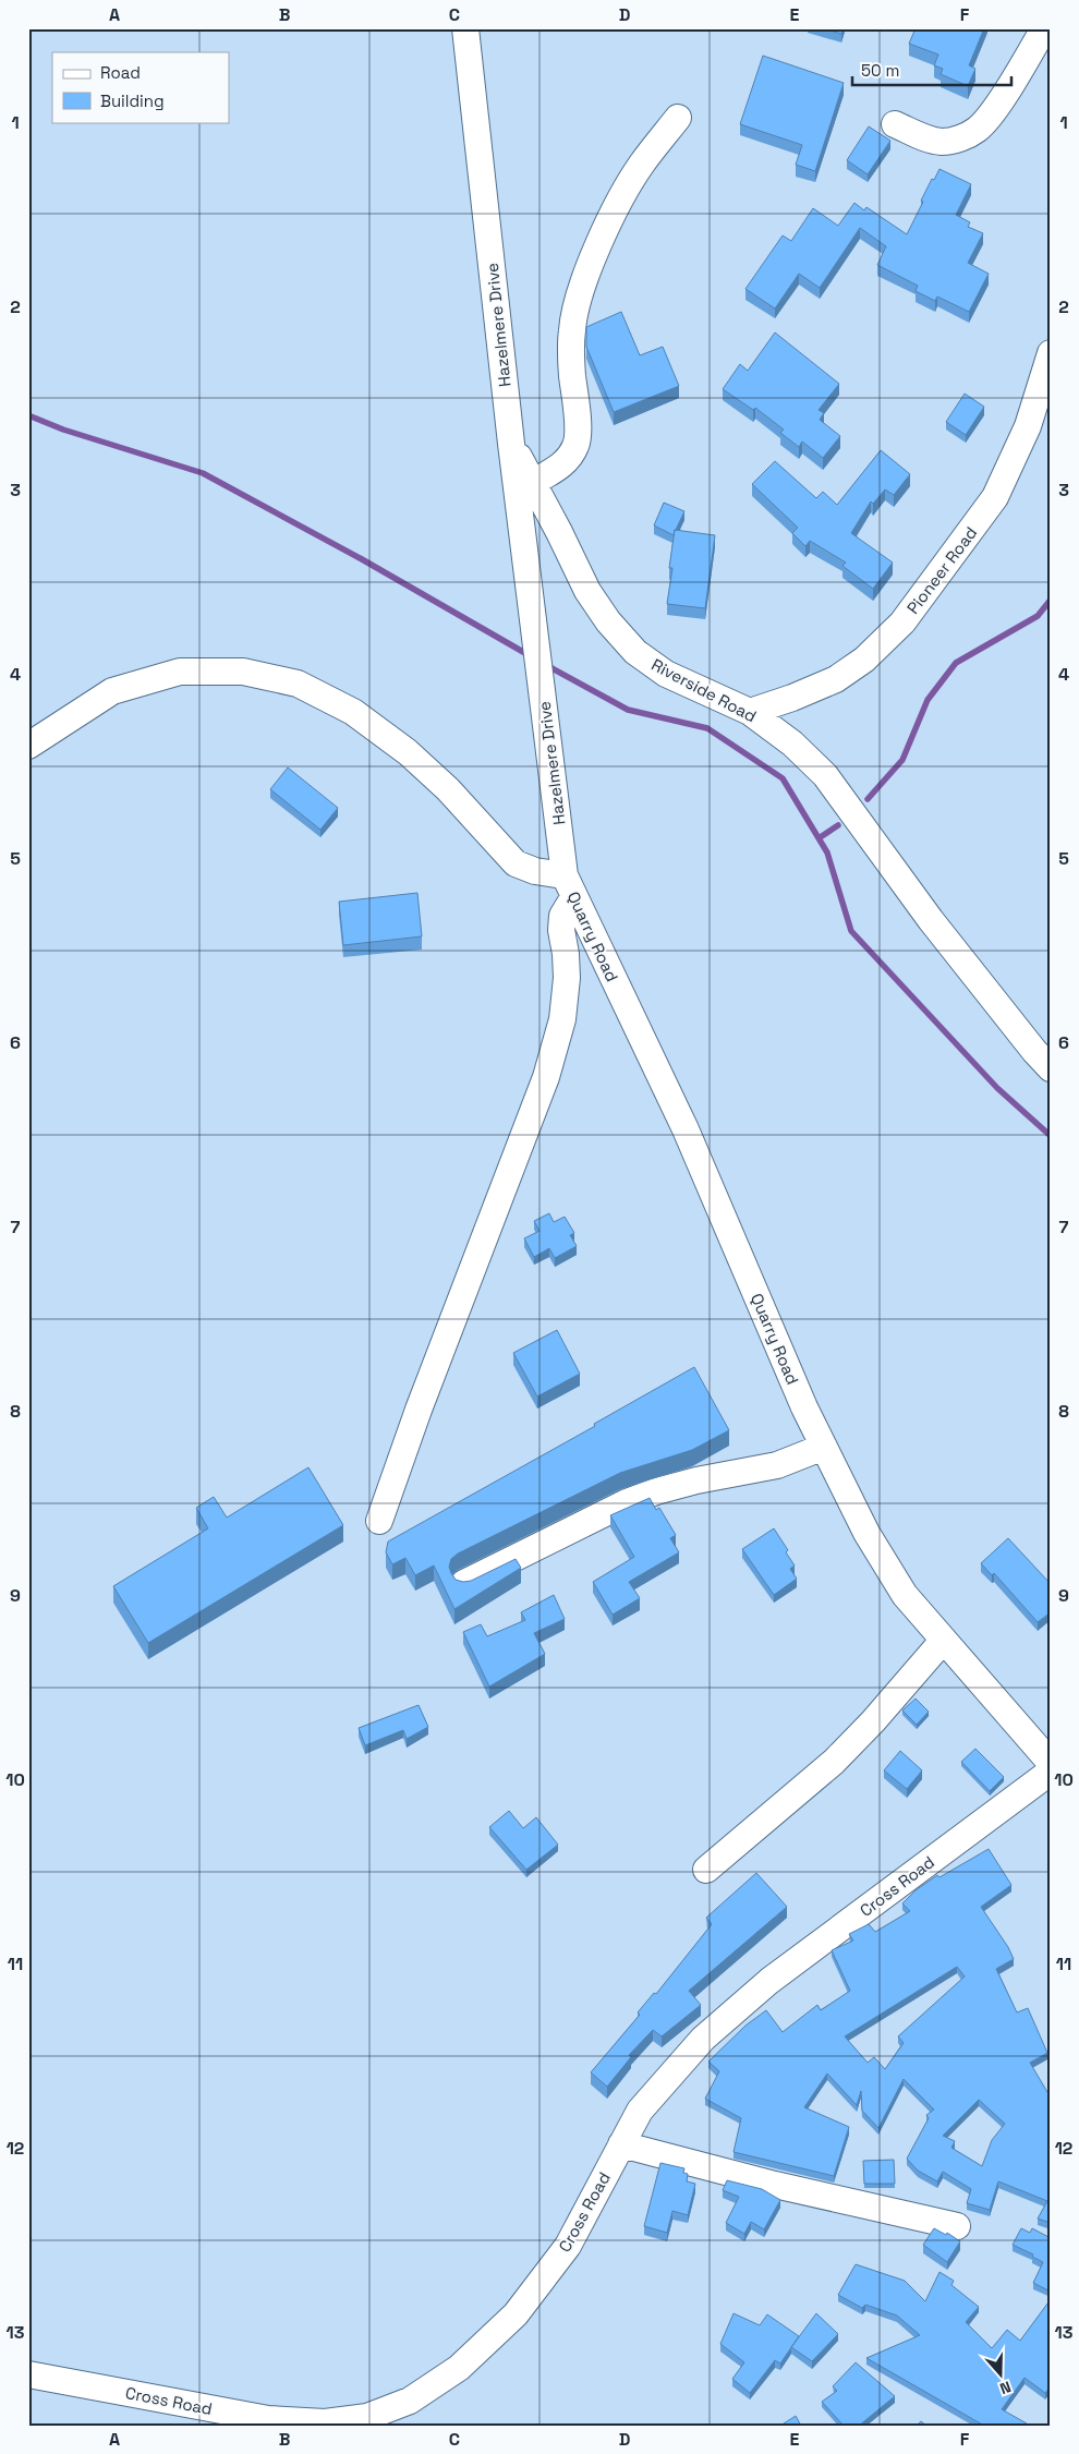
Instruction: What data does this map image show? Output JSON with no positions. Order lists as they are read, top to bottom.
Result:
{
  "streets": {
    "street": [
      "Hazelmere Drive",
      "Pioneer Road",
      "Riverside Road",
      "Quarry Road",
      "Cross Road"
    ]
  },
  "crossings": [
    ["Hazelmere Drive", "Riverside Road"],
    ["Hazelmere Drive", "Quarry Road"],
    ["Pioneer Road", "Riverside Road"]
  ],
  "legend": ["Road", "Building"],
  "scale_bar": "50 m",
  "north": "bottom",
  "grid": {
    "columns": [
      "A",
      "B",
      "C",
      "D",
      "E",
      "F"
    ],
    "rows": [
      "1",
      "2",
      "3",
      "4",
      "5",
      "6",
      "7",
      "8",
      "9",
      "10",
      "11",
      "12",
      "13"
    ]
  }
}
